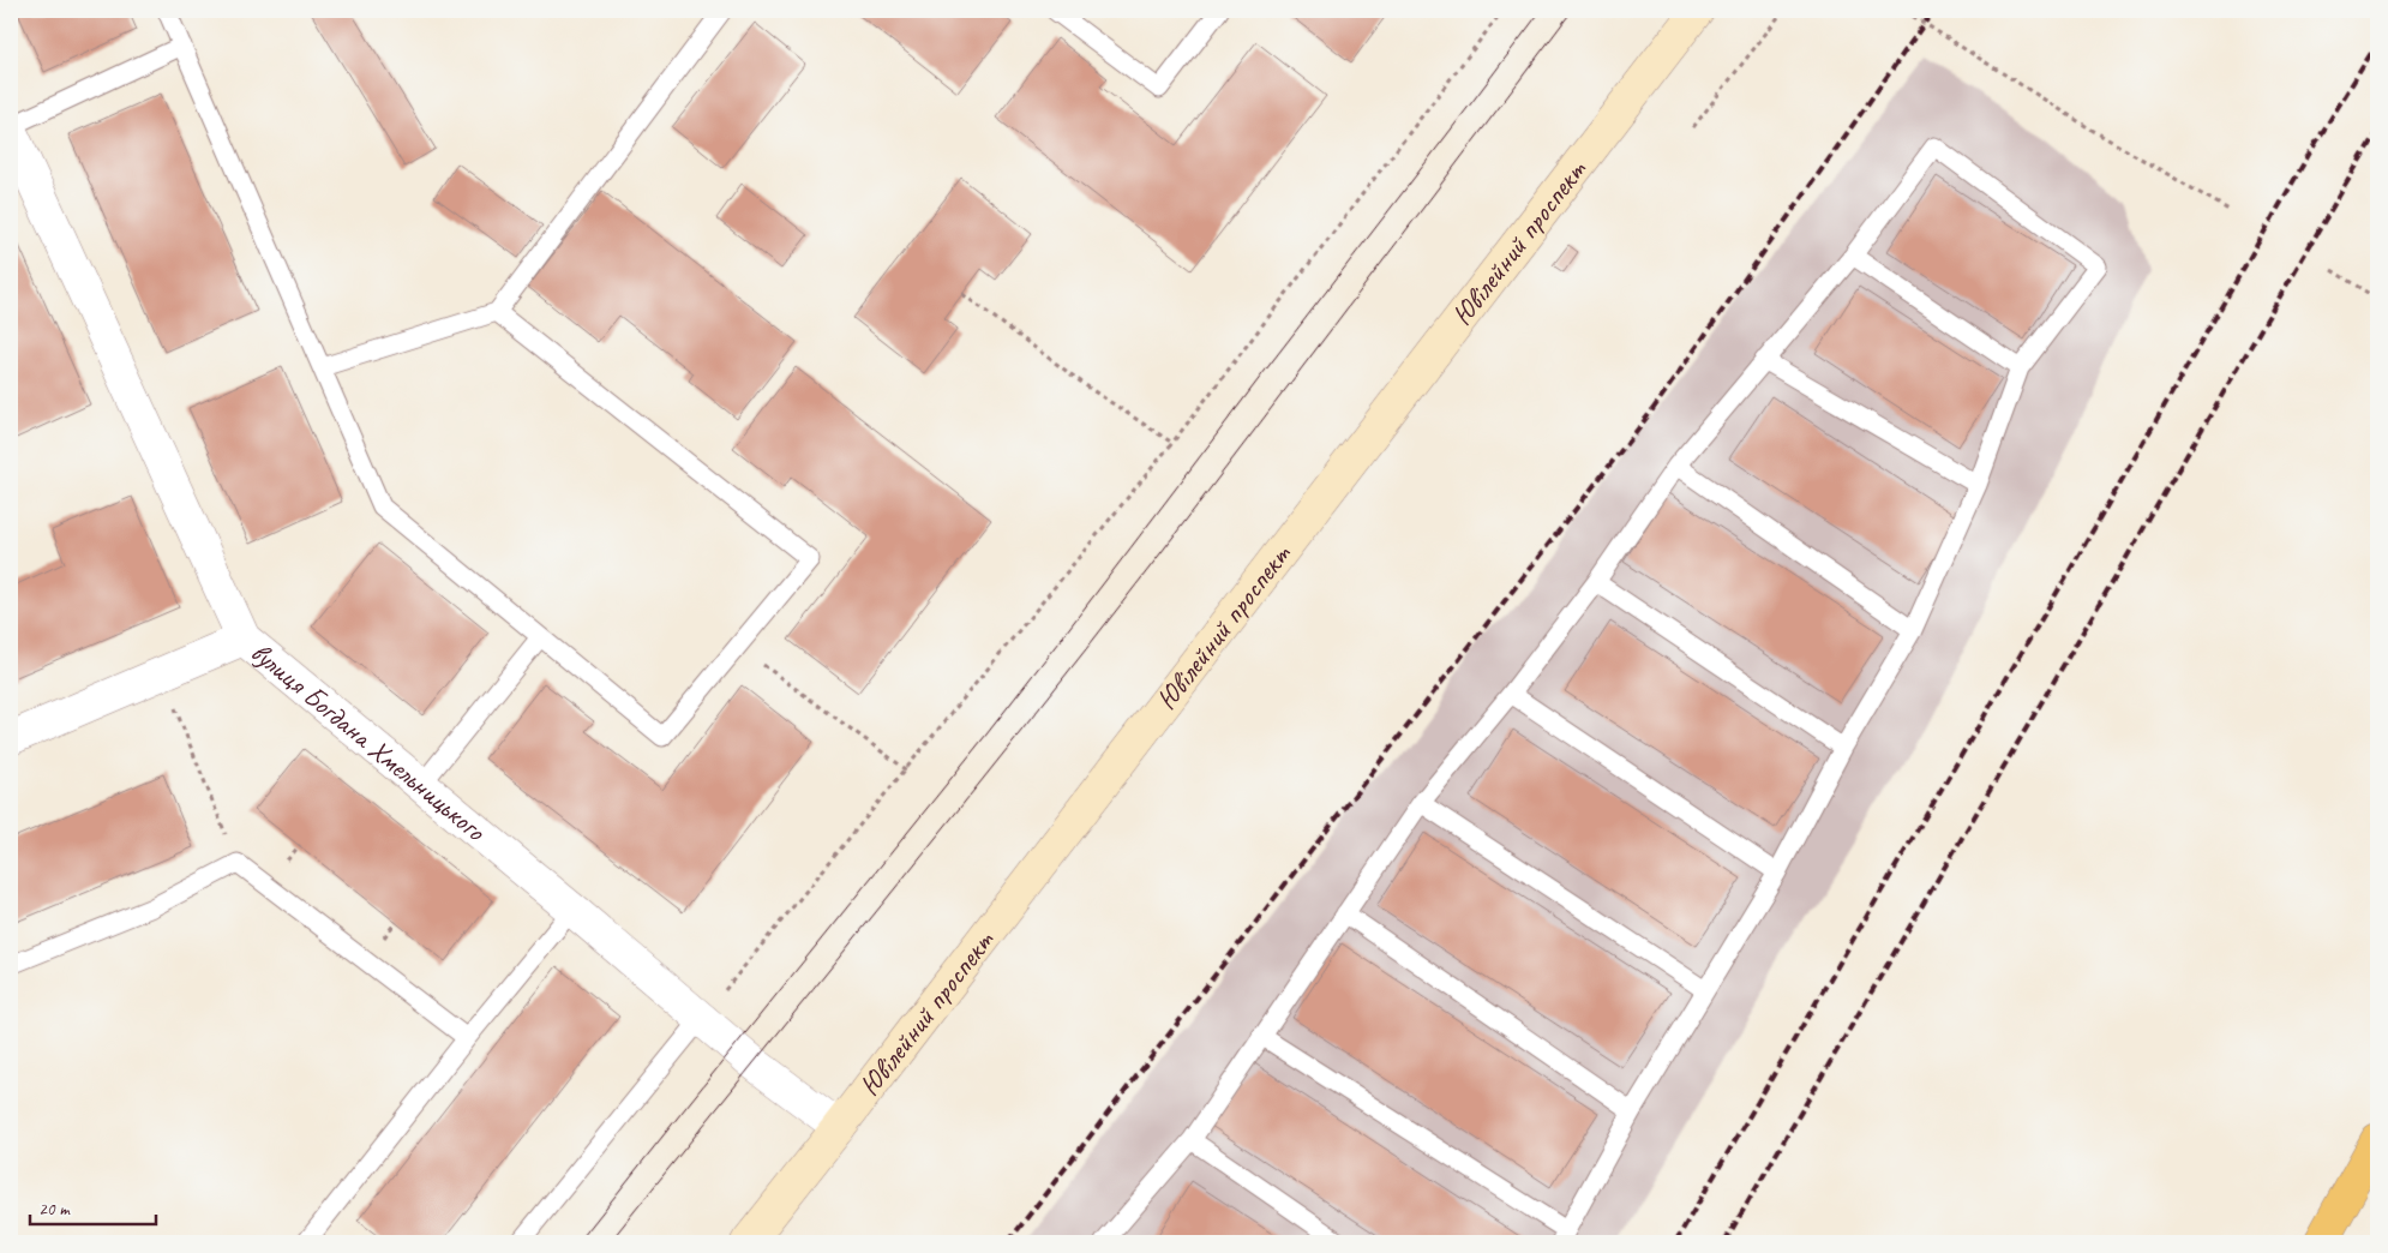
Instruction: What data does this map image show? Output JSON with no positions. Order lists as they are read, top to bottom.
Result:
{
  "streets": {
    "main road": ["Ювілейний проспект"],
    "street": ["вулиця Богдана Хмельницького"]
  },
  "crossings": [
    ["Ювілейний проспект", "вулиця Богдана Хмельницького"]
  ],
  "scale_bar": "20 m"
}
